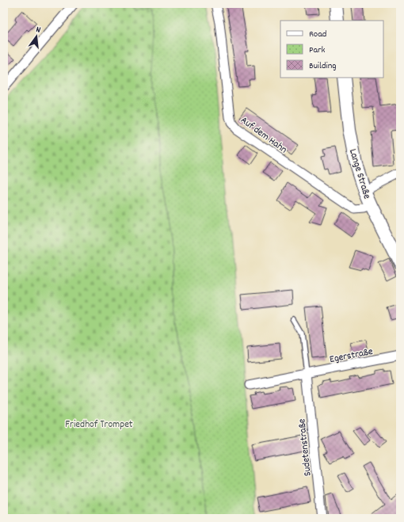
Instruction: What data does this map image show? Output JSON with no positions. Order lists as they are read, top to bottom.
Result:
{
  "streets": {
    "street": [
      "Auf dem Hahn",
      "Lange Straße",
      "Egerstraße",
      "Sudetenstraße"
    ]
  },
  "crossings": [
    ["Auf dem Hahn", "Lange Straße"],
    ["Egerstraße", "Sudetenstraße"]
  ],
  "parks": ["Friedhof Trompet"],
  "legend": ["Road", "Park", "Building"],
  "north": "top"
}
